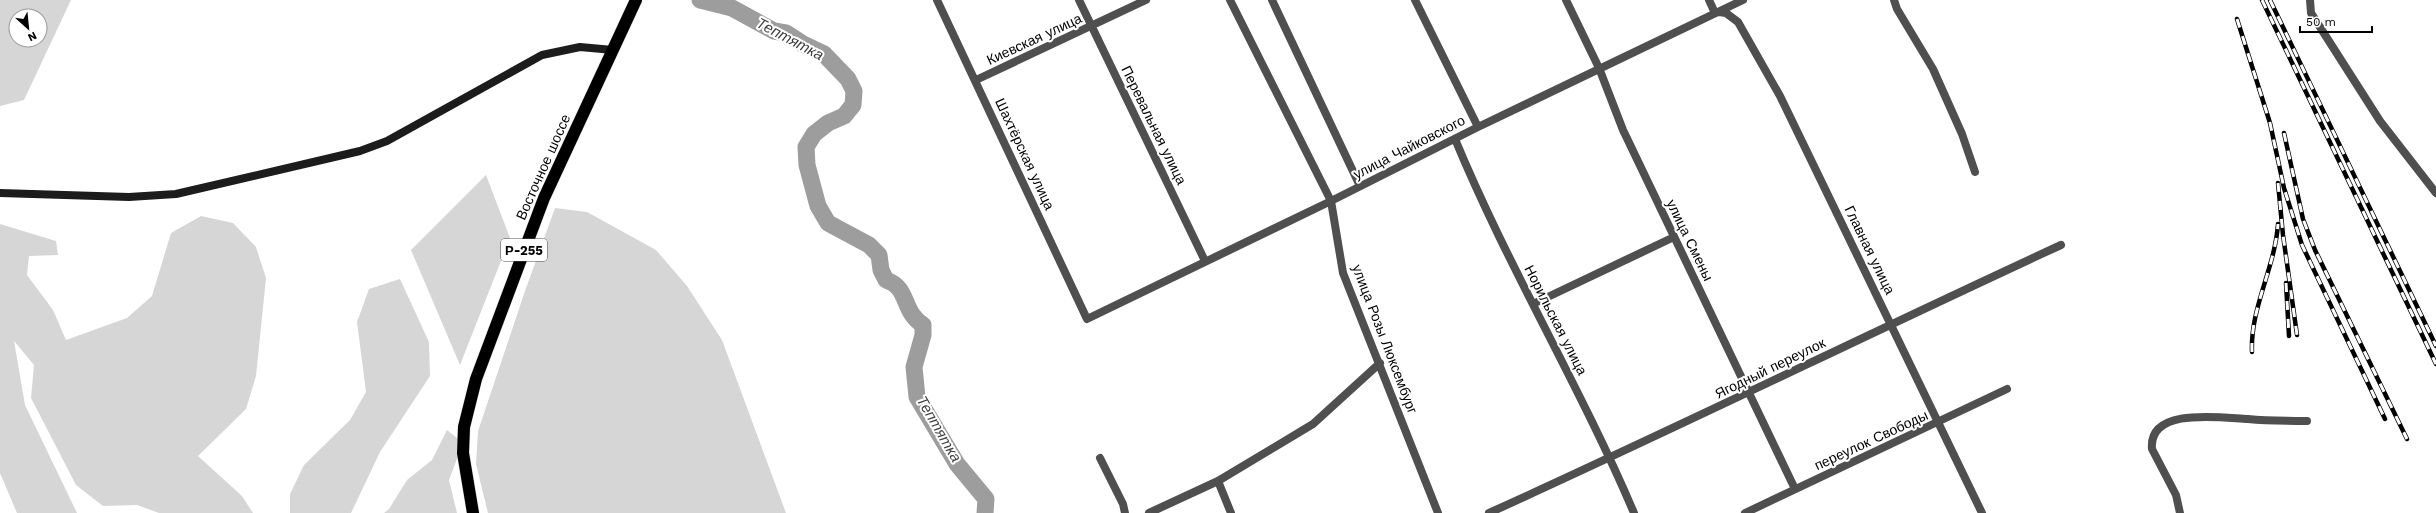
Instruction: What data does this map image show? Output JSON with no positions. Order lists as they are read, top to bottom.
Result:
{
  "streets": {
    "highway": ["Восточное шоссе", "Р-255"],
    "street": [
      "Киевская улица",
      "Перевальная улица",
      "улица Чайковского",
      "Шахтёрская улица",
      "улица Смены",
      "Главная улица",
      "Норильская улица",
      "улица Розы Люксембург",
      "Ягодный переулок",
      "переулок Свободы"
    ]
  },
  "crossings": [
    ["Киевская улица", "Перевальная улица"],
    ["Киевская улица", "Шахтёрская улица"],
    ["Перевальная улица", "улица Чайковского"],
    ["улица Чайковского", "Шахтёрская улица"],
    ["улица Чайковского", "улица Смены"],
    ["улица Чайковского", "Главная улица"],
    ["улица Чайковского", "Норильская улица"],
    ["улица Чайковского", "улица Розы Люксембург"],
    ["улица Смены", "Ягодный переулок"],
    ["улица Смены", "переулок Свободы"],
    ["Главная улица", "Ягодный переулок"],
    ["Главная улица", "переулок Свободы"],
    ["Норильская улица", "Ягодный переулок"]
  ],
  "water": ["Тептятка"],
  "scale_bar": "50 m",
  "north": "bottom right"
}
